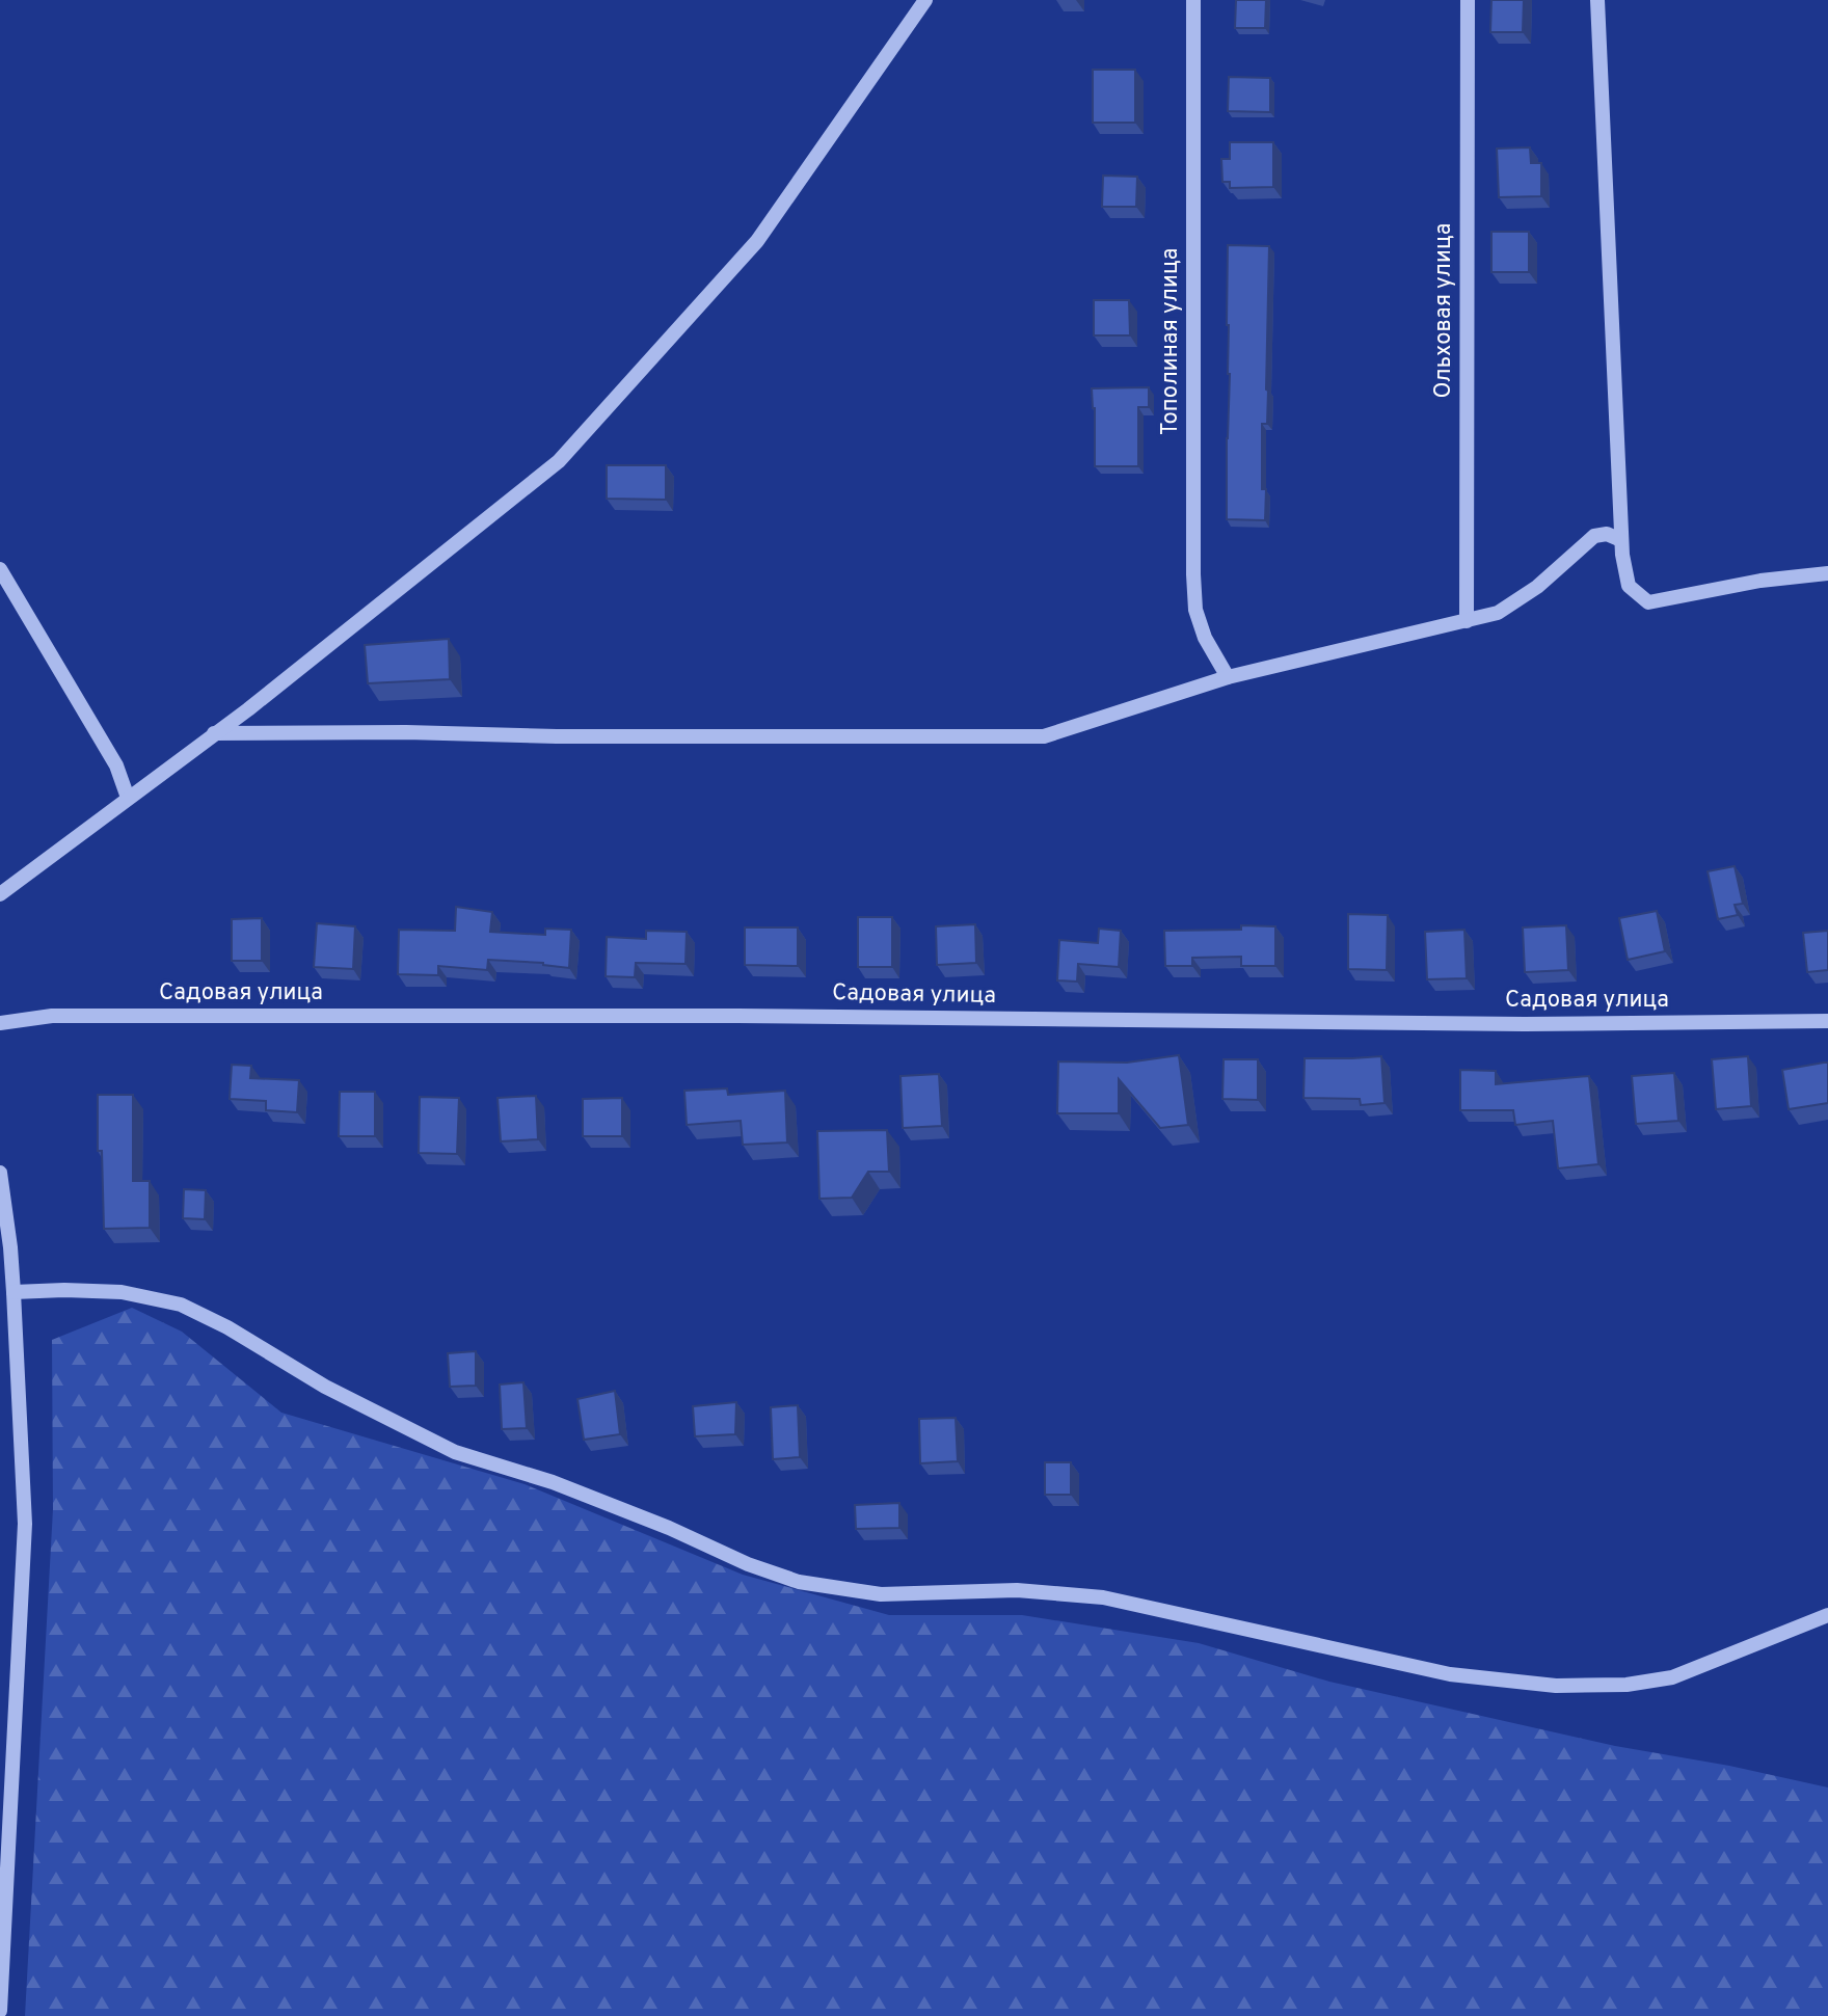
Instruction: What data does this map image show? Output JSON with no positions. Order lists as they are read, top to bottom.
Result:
{
  "streets": {
    "street": ["Ольховая улица", "Тополиная улица", "Садовая улица"]
  }
}
